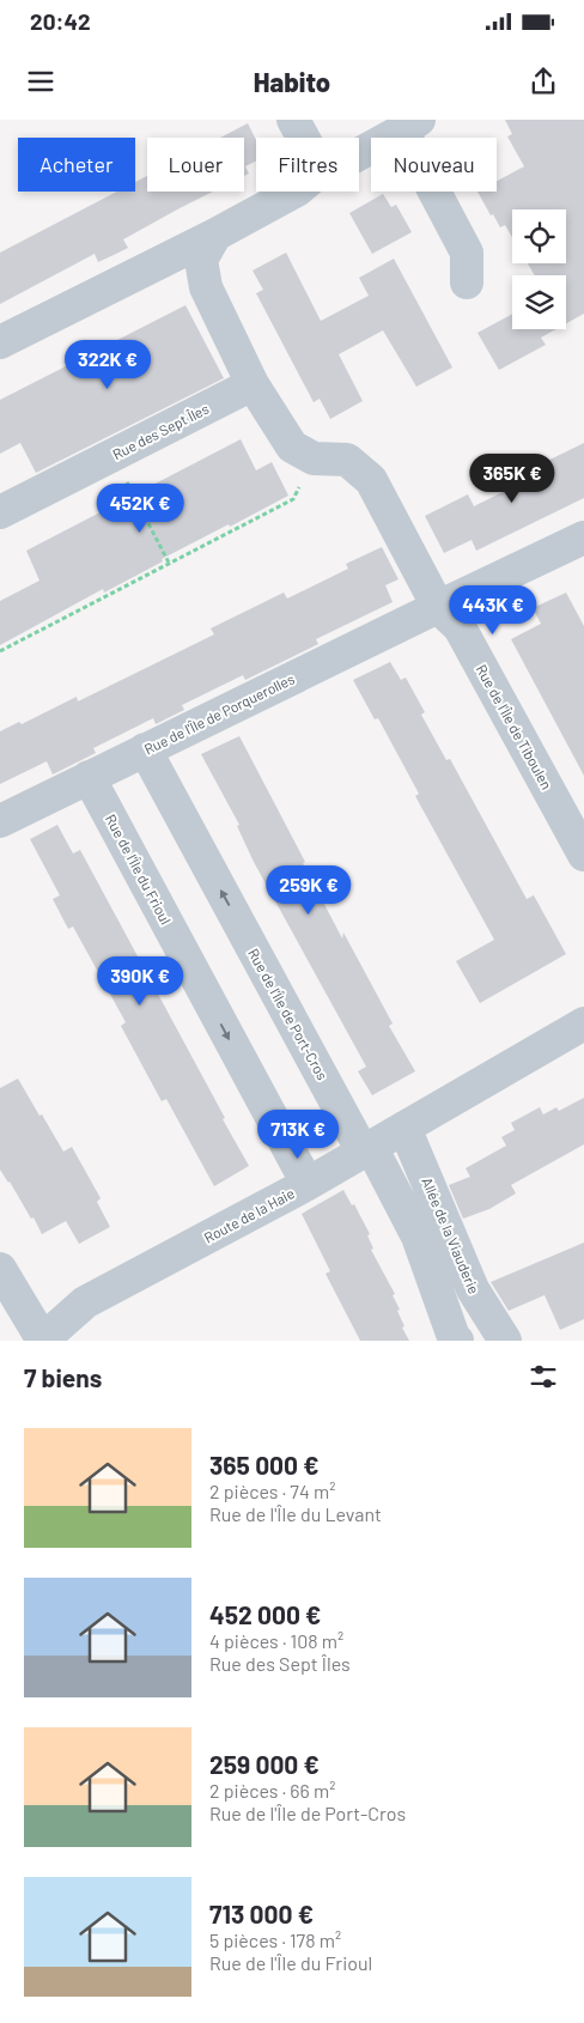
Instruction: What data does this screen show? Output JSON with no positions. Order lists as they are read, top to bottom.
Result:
{
  "streets": {
    "street": [
      "Rue des Sept Îles",
      "Rue de l'Île de Porquerolles",
      "Rue de l'Île de Tiboulen",
      "Rue de l'Île du Frioul",
      "Rue de l'Île de Port-Cros",
      "Route de la Haie",
      "Allée de la Viauderie"
    ]
  },
  "crossings": [
    ["Rue de l'Île de Porquerolles", "Rue de l'Île de Tiboulen"],
    ["Rue de l'Île de Porquerolles", "Rue de l'Île du Frioul"],
    ["Rue de l'Île de Porquerolles", "Rue de l'Île de Port-Cros"],
    ["Rue de l'Île du Frioul", "Route de la Haie"],
    ["Rue de l'Île de Port-Cros", "Route de la Haie"],
    ["Route de la Haie", "Allée de la Viauderie"]
  ],
  "one_way": ["Rue de l'Île du Frioul", "Rue de l'Île de Port-Cros"],
  "page": {
    "status": "20:42",
    "header": "Habito",
    "chip": [
      "Acheter",
      "Louer",
      "Filtres",
      "Nouveau"
    ],
    "price": [
      "322K €",
      "365K €",
      "452K €",
      "443K €",
      "259K €",
      "390K €",
      "713K €"
    ],
    "heading": "7 biens",
    "list": [
      {
        "name": "365 000 €",
        "note": "2 pièces · 74 m² · Rue de l'Île du Levant"
      },
      {
        "name": "452 000 €",
        "note": "4 pièces · 108 m² · Rue des Sept Îles"
      },
      {
        "name": "259 000 €",
        "note": "2 pièces · 66 m² · Rue de l'Île de Port-Cros"
      },
      {
        "name": "713 000 €",
        "note": "5 pièces · 178 m² · Rue de l'Île du Frioul"
      }
    ]
  }
}
